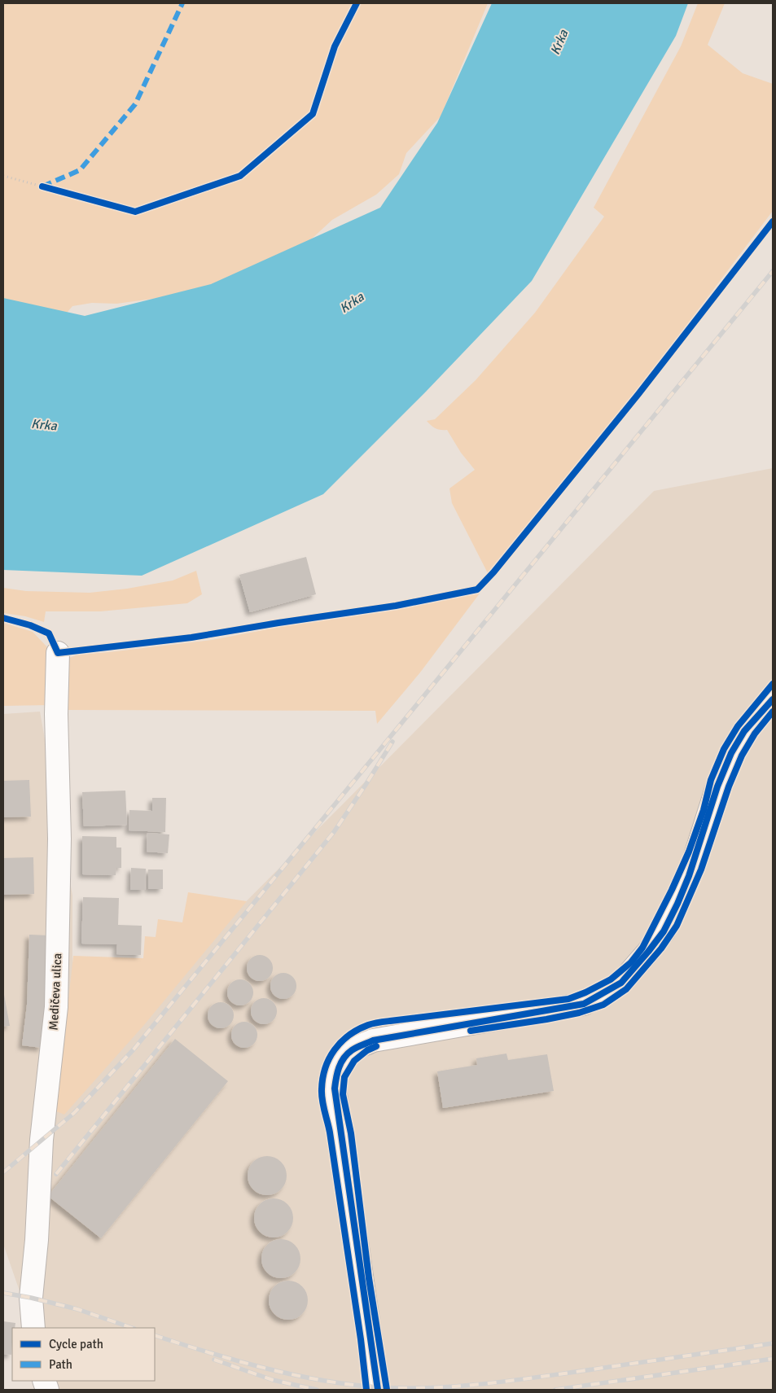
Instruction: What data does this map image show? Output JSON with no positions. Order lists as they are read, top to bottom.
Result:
{
  "streets": {
    "street": ["Medičeva ulica"]
  },
  "water": ["Krka"],
  "legend": ["Cycle path", "Path"]
}
